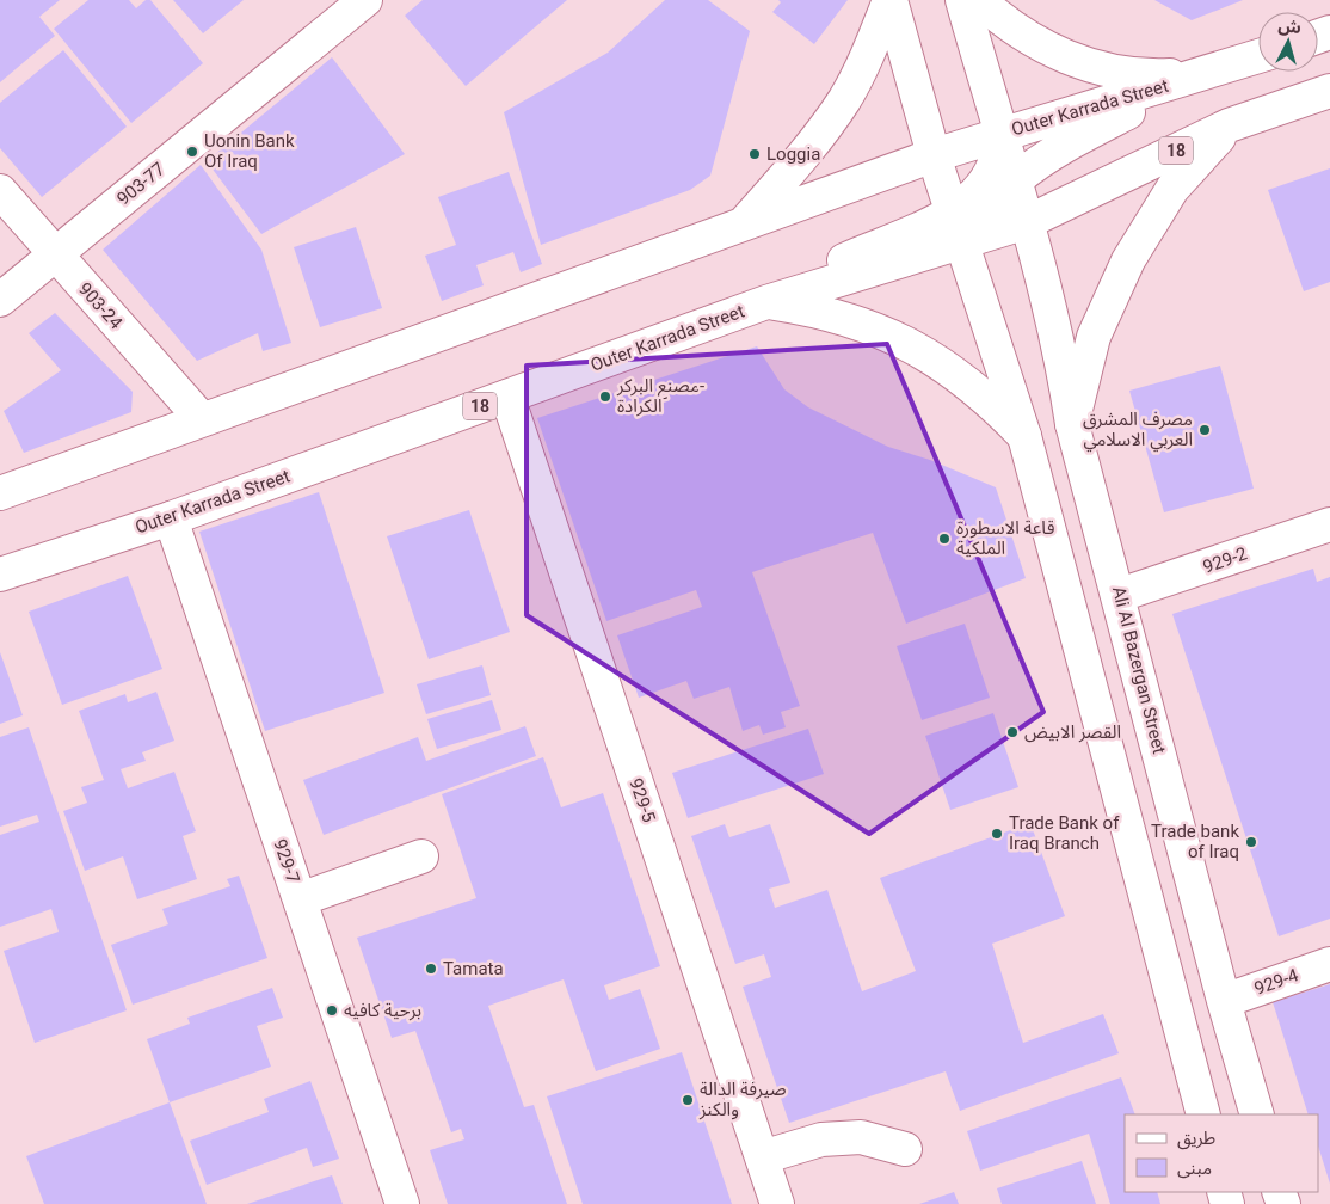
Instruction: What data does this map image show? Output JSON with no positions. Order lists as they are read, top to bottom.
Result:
{
  "streets": {
    "street": [
      "Outer Karrada Street",
      "18",
      "903-77",
      "903-24",
      "929-2",
      "Ali Al Bazergan Street",
      "929-5",
      "929-7",
      "929-4"
    ]
  },
  "crossings": [
    ["Outer Karrada Street", "18"],
    ["Outer Karrada Street", "903-24"],
    ["Outer Karrada Street", "Ali Al Bazergan Street"],
    ["Outer Karrada Street", "929-5"],
    ["Outer Karrada Street", "929-7"],
    ["18", "Ali Al Bazergan Street"],
    ["903-77", "903-24"],
    ["929-2", "Ali Al Bazergan Street"],
    ["Ali Al Bazergan Street", "929-4"]
  ],
  "places": [
    "Uonin Bank Of Iraq",
    "Loggia",
    "مصنع البركر- الكرادة",
    "مصرف المشرق العربي الاسلامي",
    "قاعة الاسطورة الملكية",
    "القصر الابيض",
    "Trade Bank of Iraq Branch",
    "Trade bank of Iraq",
    "Tamata",
    "برحية كافيه",
    "صيرفة الدالة والكنز"
  ],
  "legend": ["طريق", "مبنى"],
  "north": "top"
}
